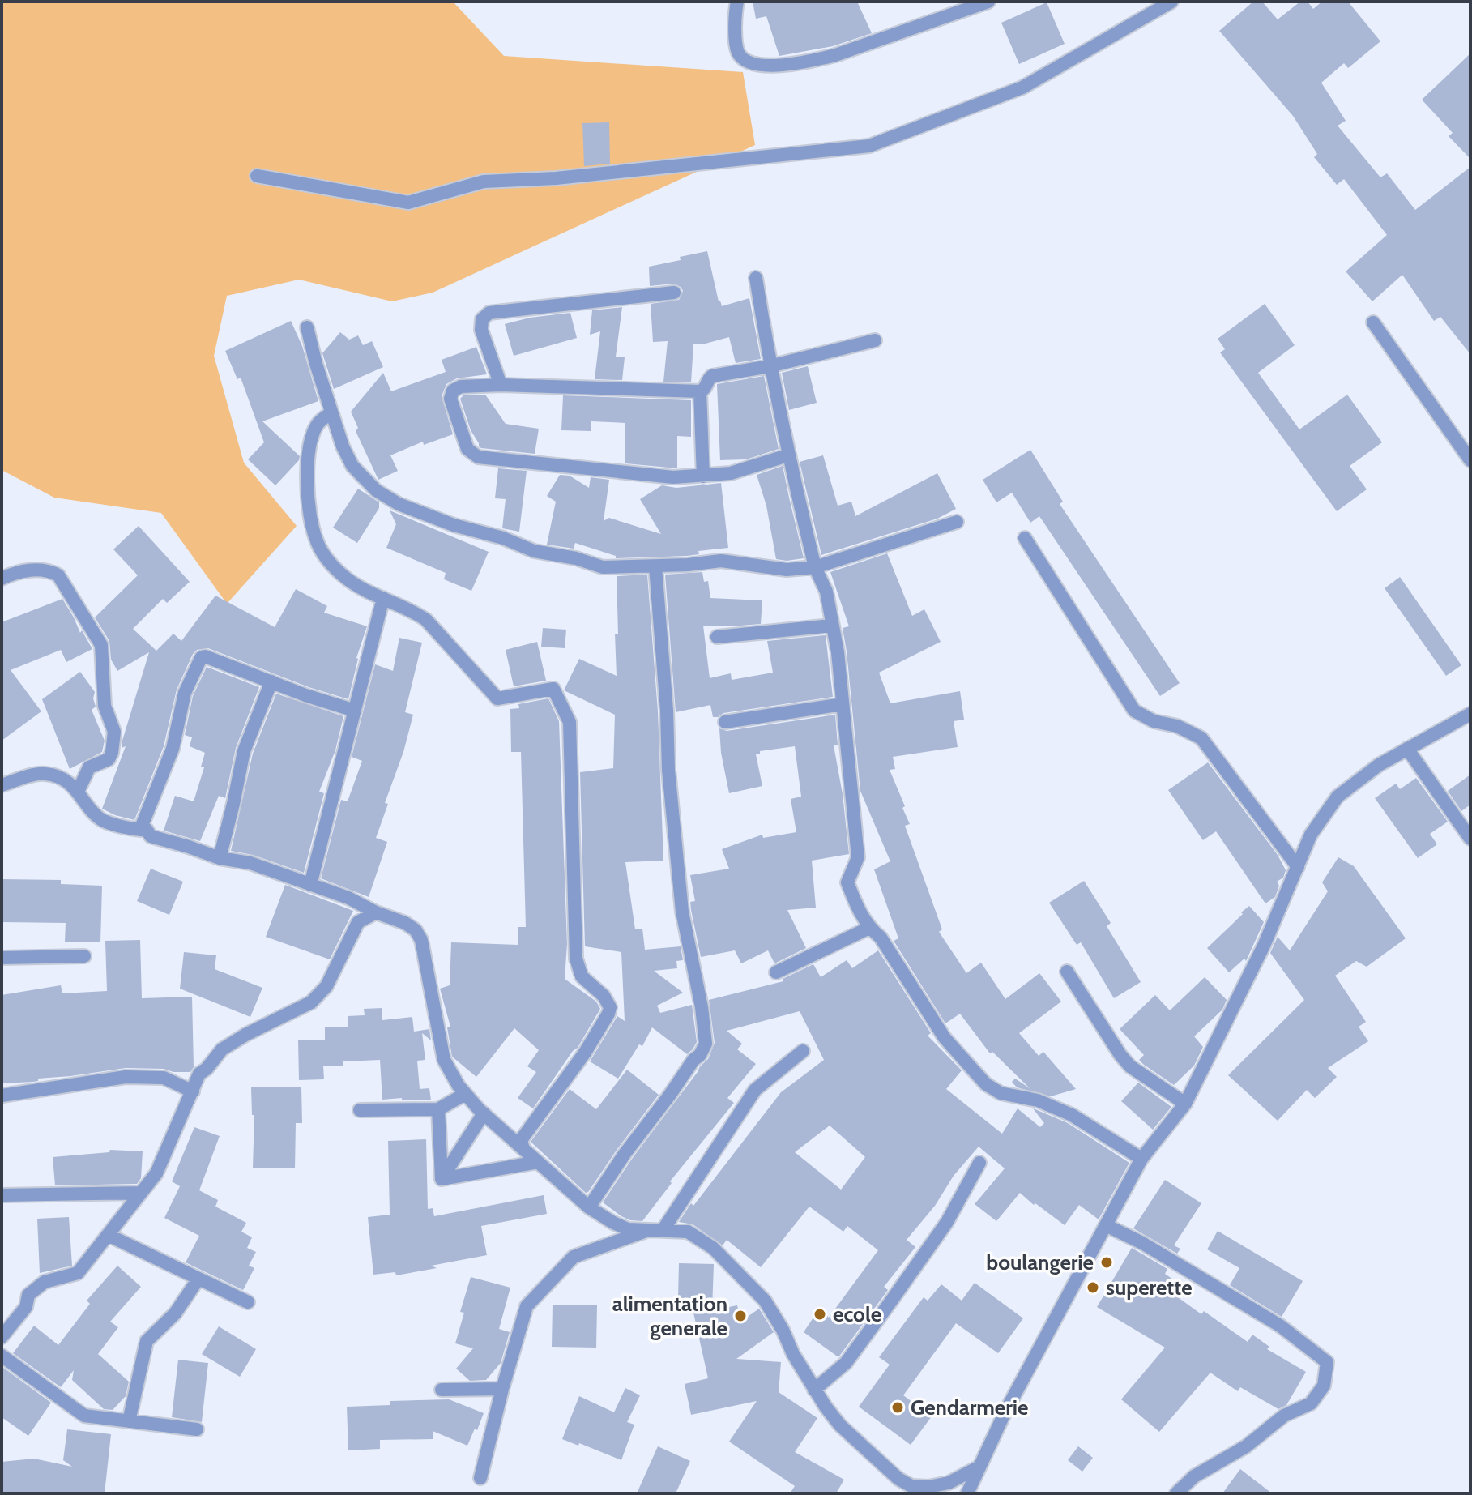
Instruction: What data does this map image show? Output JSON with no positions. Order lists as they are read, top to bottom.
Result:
{
  "places": [
    "boulangerie",
    "superette",
    "ecole",
    "alimentation generale",
    "Gendarmerie"
  ]
}
